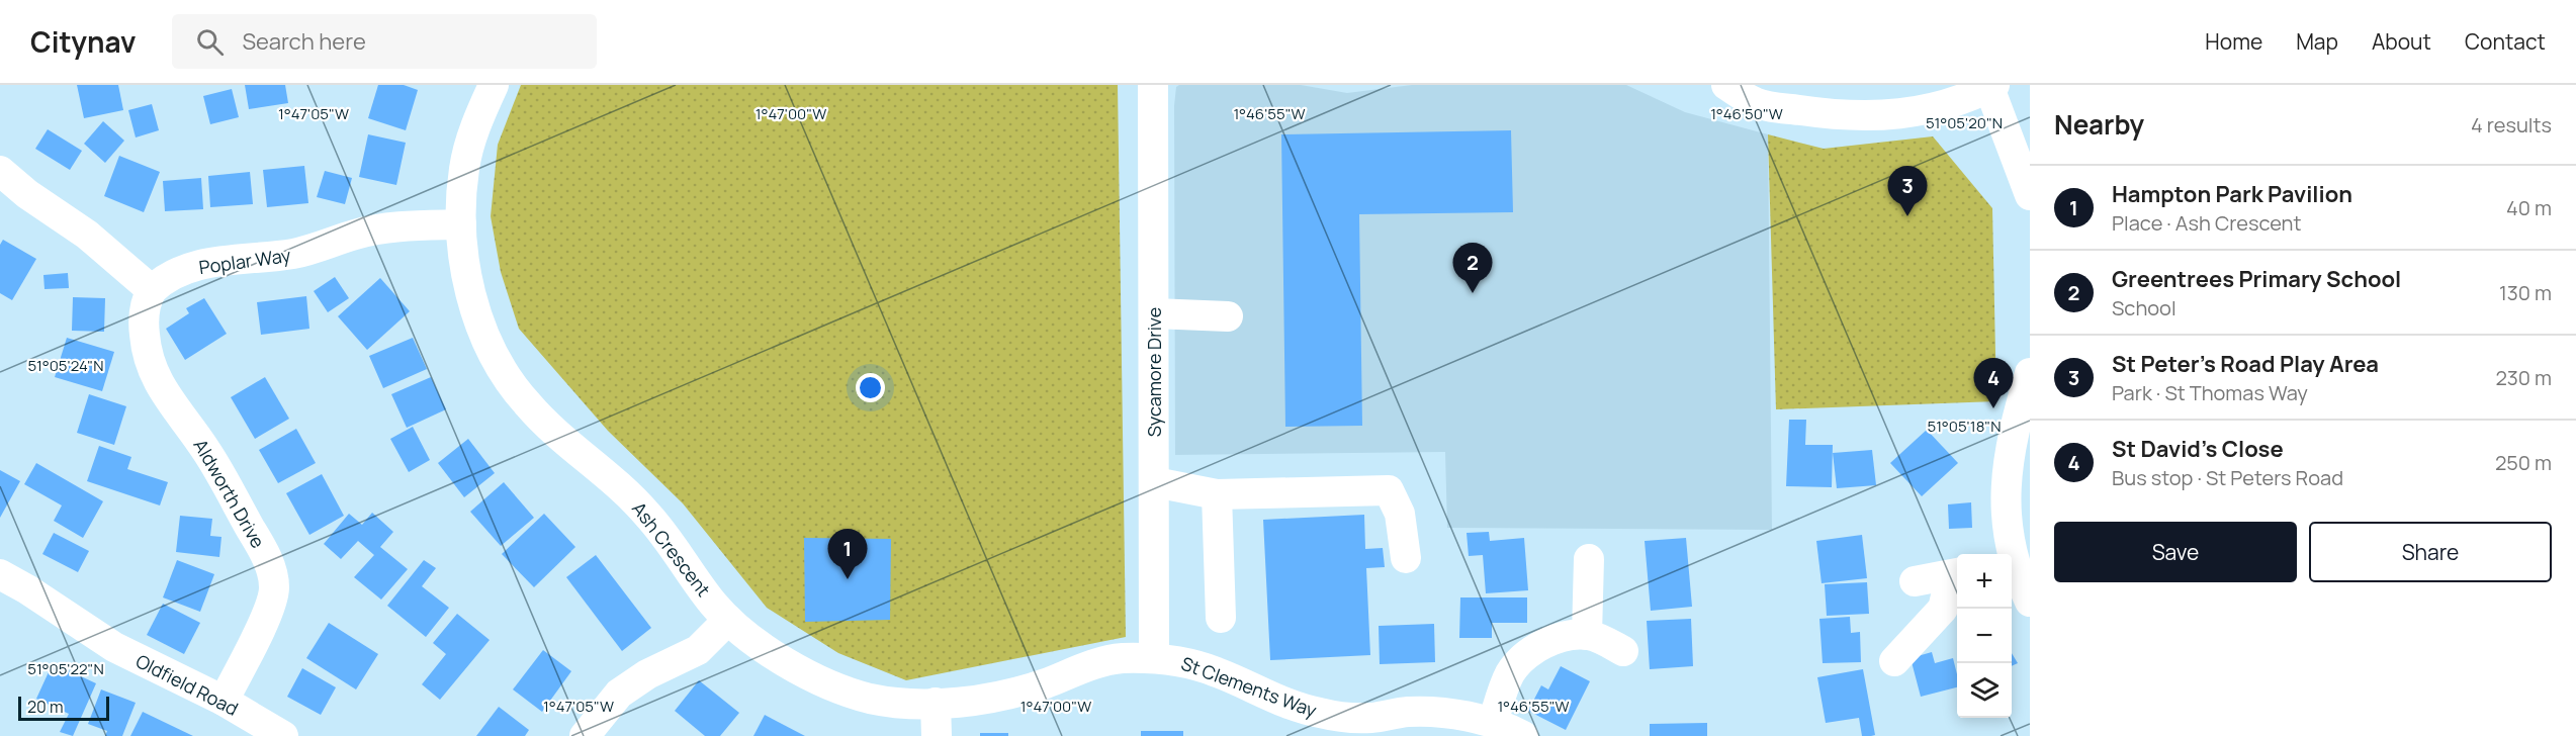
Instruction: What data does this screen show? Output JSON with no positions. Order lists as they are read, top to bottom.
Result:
{
  "streets": {
    "street": [
      "Poplar Way",
      "Sycamore Drive",
      "Aldworth Drive",
      "Ash Crescent",
      "Oldfield Road",
      "St Clements Way"
    ]
  },
  "crossings": [
    ["Poplar Way", "Aldworth Drive"],
    ["Poplar Way", "Ash Crescent"],
    ["Sycamore Drive", "Ash Crescent"],
    ["Sycamore Drive", "St Clements Way"],
    ["Aldworth Drive", "Oldfield Road"],
    ["Ash Crescent", "St Clements Way"]
  ],
  "scale_bar": "20 m",
  "page": {
    "header": "Citynav",
    "search": "Search here",
    "nav": [
      "Home",
      "Map",
      "About",
      "Contact"
    ],
    "heading": ["Nearby", "4 results"],
    "list": [
      {
        "mark": "1",
        "name": "Hampton Park Pavilion",
        "note": "Place · Ash Crescent",
        "value": "40 m"
      },
      {
        "mark": "2",
        "name": "Greentrees Primary School",
        "note": "School",
        "value": "130 m"
      },
      {
        "mark": "3",
        "name": "St Peter's Road Play Area",
        "note": "Park · St Thomas Way",
        "value": "230 m"
      },
      {
        "mark": "4",
        "name": "St David's Close",
        "note": "Bus stop · St Peters Road",
        "value": "250 m"
      }
    ],
    "pins": [
      "3",
      "2",
      "4",
      "1"
    ],
    "buttons": ["Save", "Share"],
    "map_buttons": ["+", "−"],
    "scale": "20 m"
  },
  "coordinates": [
    "1°47'05\"W",
    "1°47'00\"W",
    "1°46'55\"W",
    "1°46'50\"W",
    "51°05'20\"N",
    "51°05'24\"N",
    "51°05'18\"N",
    "51°05'22\"N"
  ]
}
